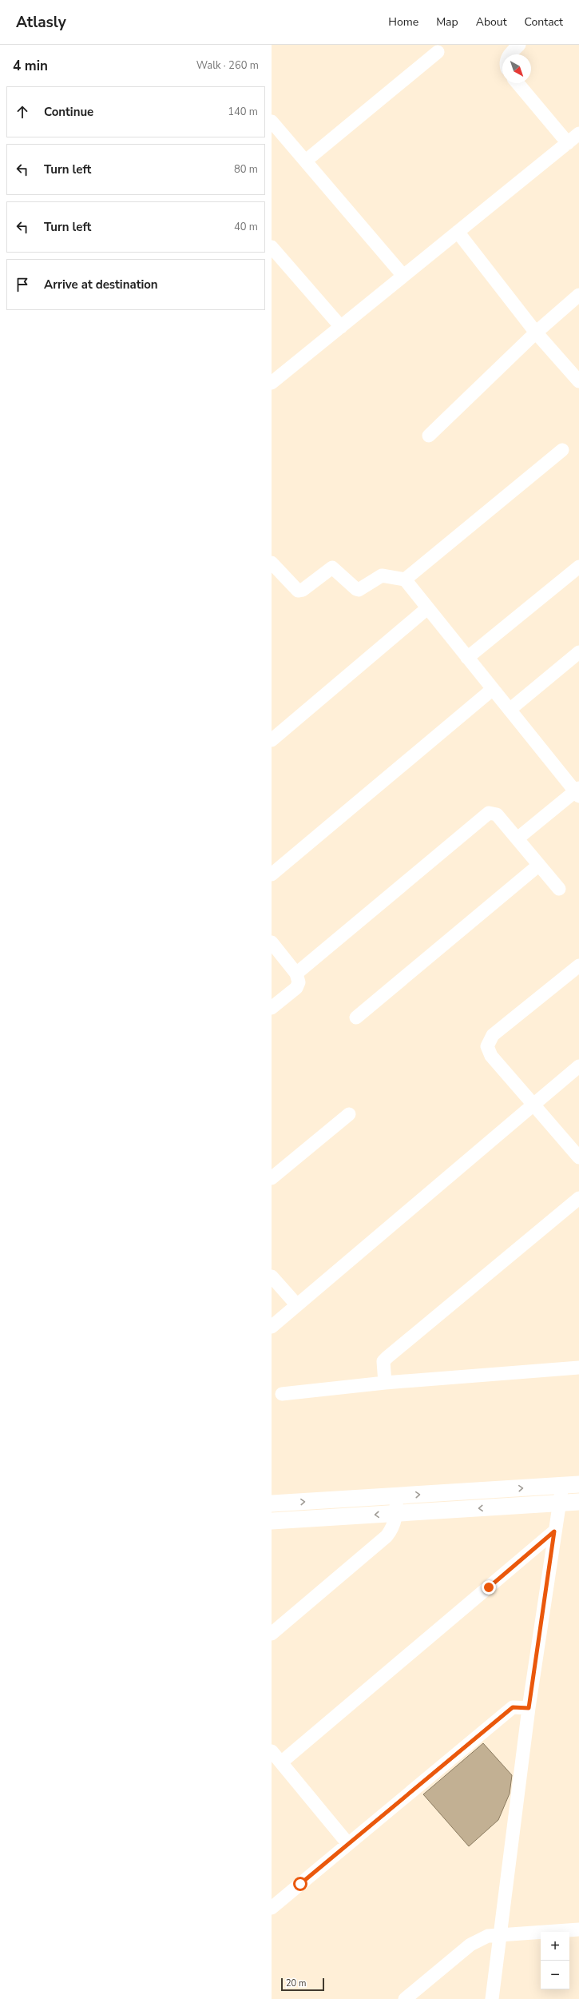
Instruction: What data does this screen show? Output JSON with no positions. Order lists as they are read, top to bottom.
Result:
{
  "scale_bar": "20 m",
  "north": "bottom right",
  "page": {
    "header": "Atlasly",
    "nav": [
      "Home",
      "Map",
      "About",
      "Contact"
    ],
    "heading": ["4 min", "Walk · 260 m"],
    "list": [
      ["Continue", "140 m"],
      ["Turn left", "80 m"],
      ["Turn left", "40 m"],
      "Arrive at destination"
    ],
    "map_buttons": ["+", "−"],
    "scale": "20 m"
  }
}
